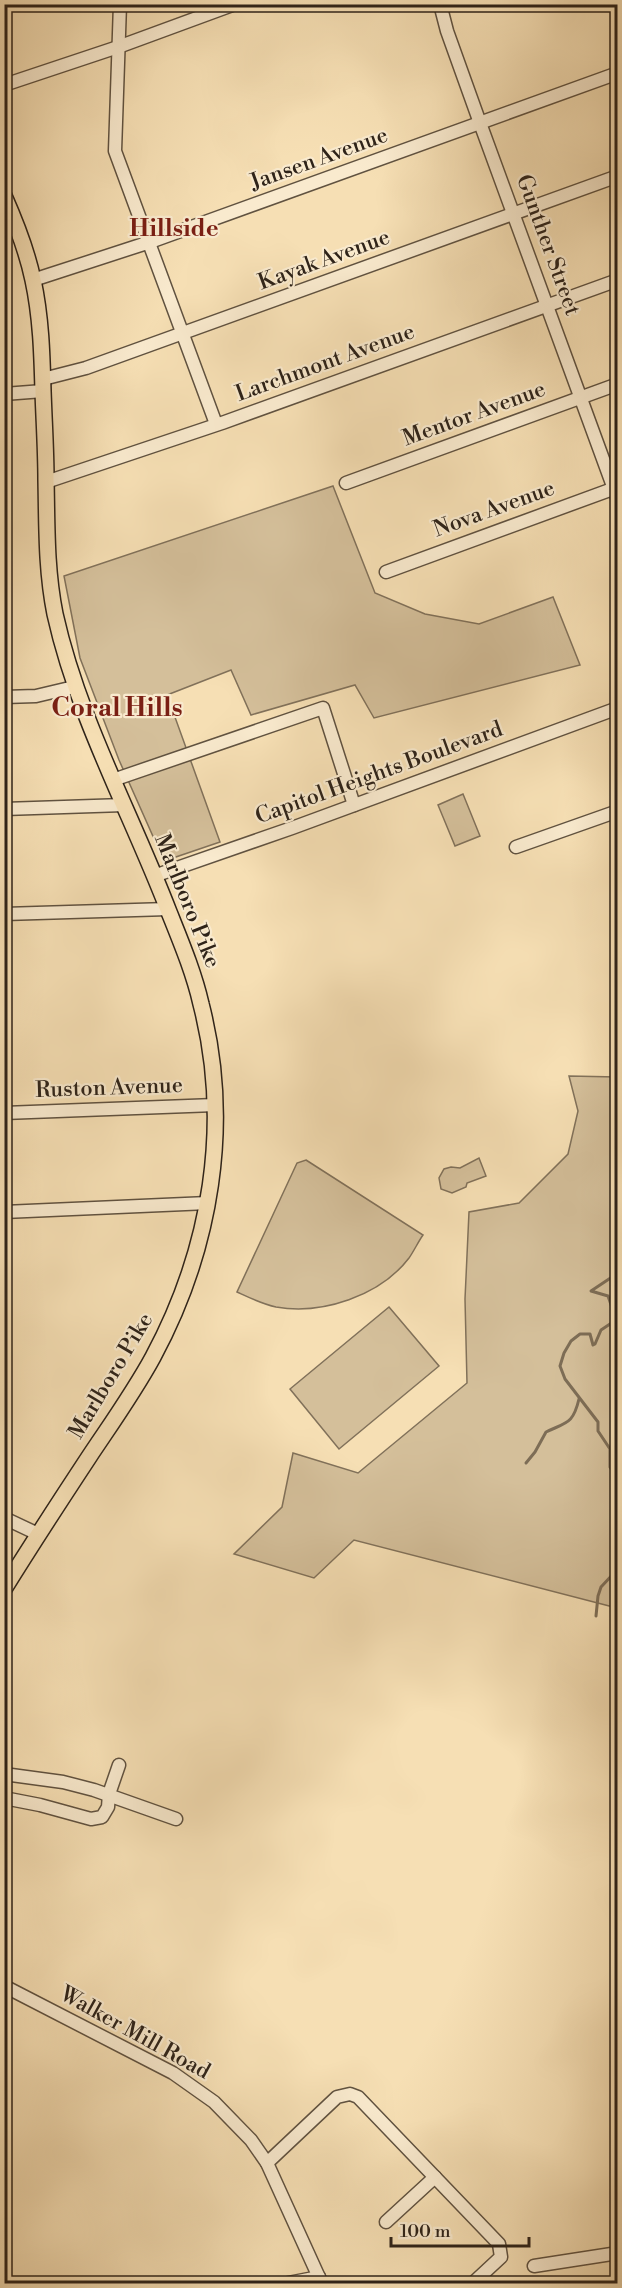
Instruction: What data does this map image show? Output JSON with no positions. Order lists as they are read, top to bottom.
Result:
{
  "streets": {
    "main road": ["Marlboro Pike"],
    "street": [
      "Jansen Avenue",
      "Gunther Street",
      "Kayak Avenue",
      "Larchmont Avenue",
      "Mentor Avenue",
      "Nova Avenue",
      "Capitol Heights Boulevard",
      "Ruston Avenue",
      "Walker Mill Road"
    ]
  },
  "crossings": [
    ["Jansen Avenue", "Gunther Street"],
    ["Jansen Avenue", "Marlboro Pike"],
    ["Gunther Street", "Kayak Avenue"],
    ["Gunther Street", "Larchmont Avenue"],
    ["Gunther Street", "Mentor Avenue"],
    ["Gunther Street", "Nova Avenue"],
    ["Kayak Avenue", "Marlboro Pike"],
    ["Larchmont Avenue", "Marlboro Pike"],
    ["Capitol Heights Boulevard", "Marlboro Pike"],
    ["Marlboro Pike", "Ruston Avenue"]
  ],
  "districts": ["Hillside", "Coral Hills"],
  "scale_bar": "100 m"
}
